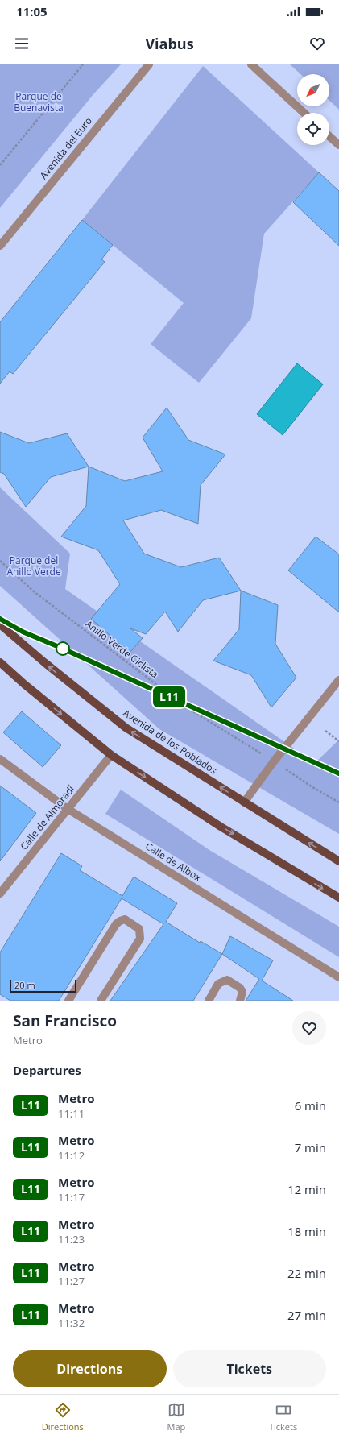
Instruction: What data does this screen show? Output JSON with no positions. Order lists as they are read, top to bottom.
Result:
{
  "streets": {
    "main road": ["Avenida de los Poblados"],
    "street": ["Avenida del Euro", "Calle de Almoradí", "Calle de Albox"],
    "path": ["Anillo Verde Ciclista"]
  },
  "crossings": [
    ["Calle de Almoradí", "Calle de Albox"]
  ],
  "parks": ["Parque de Buenavista", "Parque del Anillo Verde"],
  "lines": ["metro line L11"],
  "scale_bar": "20 m",
  "north": "bottom left",
  "page": {
    "status": "11:05",
    "header": "Viabus",
    "on_map": "L11",
    "scale": "20 m",
    "heading": [
      ["San Francisco", "Metro"],
      "Departures"
    ],
    "list": [
      {
        "mark": "L11",
        "name": "Metro",
        "note": "11:11",
        "value": "6 min"
      },
      {
        "mark": "L11",
        "name": "Metro",
        "note": "11:12",
        "value": "7 min"
      },
      {
        "mark": "L11",
        "name": "Metro",
        "note": "11:17",
        "value": "12 min"
      },
      {
        "mark": "L11",
        "name": "Metro",
        "note": "11:23",
        "value": "18 min"
      },
      {
        "mark": "L11",
        "name": "Metro",
        "note": "11:27",
        "value": "22 min"
      },
      {
        "mark": "L11",
        "name": "Metro",
        "note": "11:32",
        "value": "27 min"
      }
    ],
    "buttons": ["Directions", "Tickets"],
    "tabs": ["Directions", "Map", "Tickets"]
  }
}
